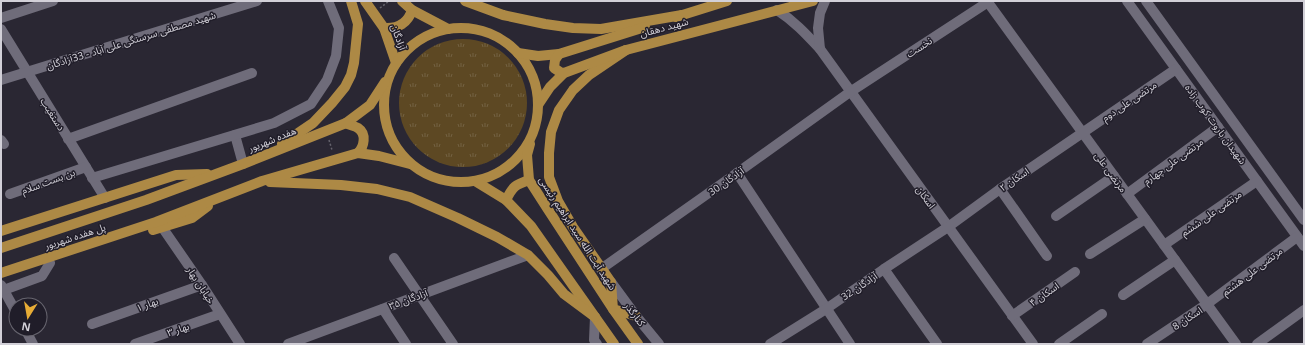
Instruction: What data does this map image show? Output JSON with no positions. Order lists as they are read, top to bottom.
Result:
{
  "streets": {
    "main road": [
      "شهید دهقان",
      "آزادگان",
      "هفده شهریور",
      "شهید آیت الله سید ابراهیم رئیسی",
      "پل هفده شهریور"
    ],
    "street": [
      "شهید مصطفی سرسنگی علی آباد - 33آزادگان",
      "نخست",
      "مرتضی علی دوم",
      "دستغیب",
      "شهیدان باروت کوب زاده",
      "مرتضی علی چهارم",
      "مرتضی علی",
      "اسکان ۲",
      "بن بست سلام",
      "آزادگان 30",
      "اسکان",
      "مرتضی علی ششم",
      "مرتضی علی هشتم",
      "خیابان بهار",
      "آزادگان 32",
      "اسکان ۴",
      "آزادگان ۳۵",
      "بهار ۱",
      "کنارگذر",
      "اسکان 8",
      "بهار ۳"
    ]
  },
  "crossings": [
    ["شهید دهقان", "اسکان"],
    ["شهید مصطفی سرسنگی علی آباد - 33آزادگان", "دستغیب"],
    ["نخست", "مرتضی علی"],
    ["نخست", "آزادگان 30"],
    ["نخست", "اسکان"],
    ["مرتضی علی دوم", "شهیدان باروت کوب زاده"],
    ["مرتضی علی دوم", "مرتضی علی"],
    ["مرتضی علی دوم", "اسکان ۲"],
    ["دستغیب", "بن بست سلام"],
    ["شهیدان باروت کوب زاده", "مرتضی علی چهارم"],
    ["شهیدان باروت کوب زاده", "مرتضی علی ششم"],
    ["شهیدان باروت کوب زاده", "مرتضی علی هشتم"],
    ["هفده شهریور", "پل هفده شهریور"],
    ["مرتضی علی چهارم", "مرتضی علی"],
    ["مرتضی علی", "اسکان ۲"],
    ["مرتضی علی", "مرتضی علی ششم"],
    ["مرتضی علی", "مرتضی علی هشتم"],
    ["مرتضی علی", "اسکان 8"],
    ["اسکان ۲", "اسکان"],
    ["اسکان ۲", "آزادگان 32"],
    ["آزادگان 30", "اسکان"],
    ["اسکان", "آزادگان 32"],
    ["اسکان", "اسکان ۴"],
    ["پل هفده شهریور", "خیابان بهار"],
    ["مرتضی علی هشتم", "اسکان 8"],
    ["خیابان بهار", "بهار ۱"],
    ["خیابان بهار", "بهار ۳"]
  ],
  "north": "bottom"
}
